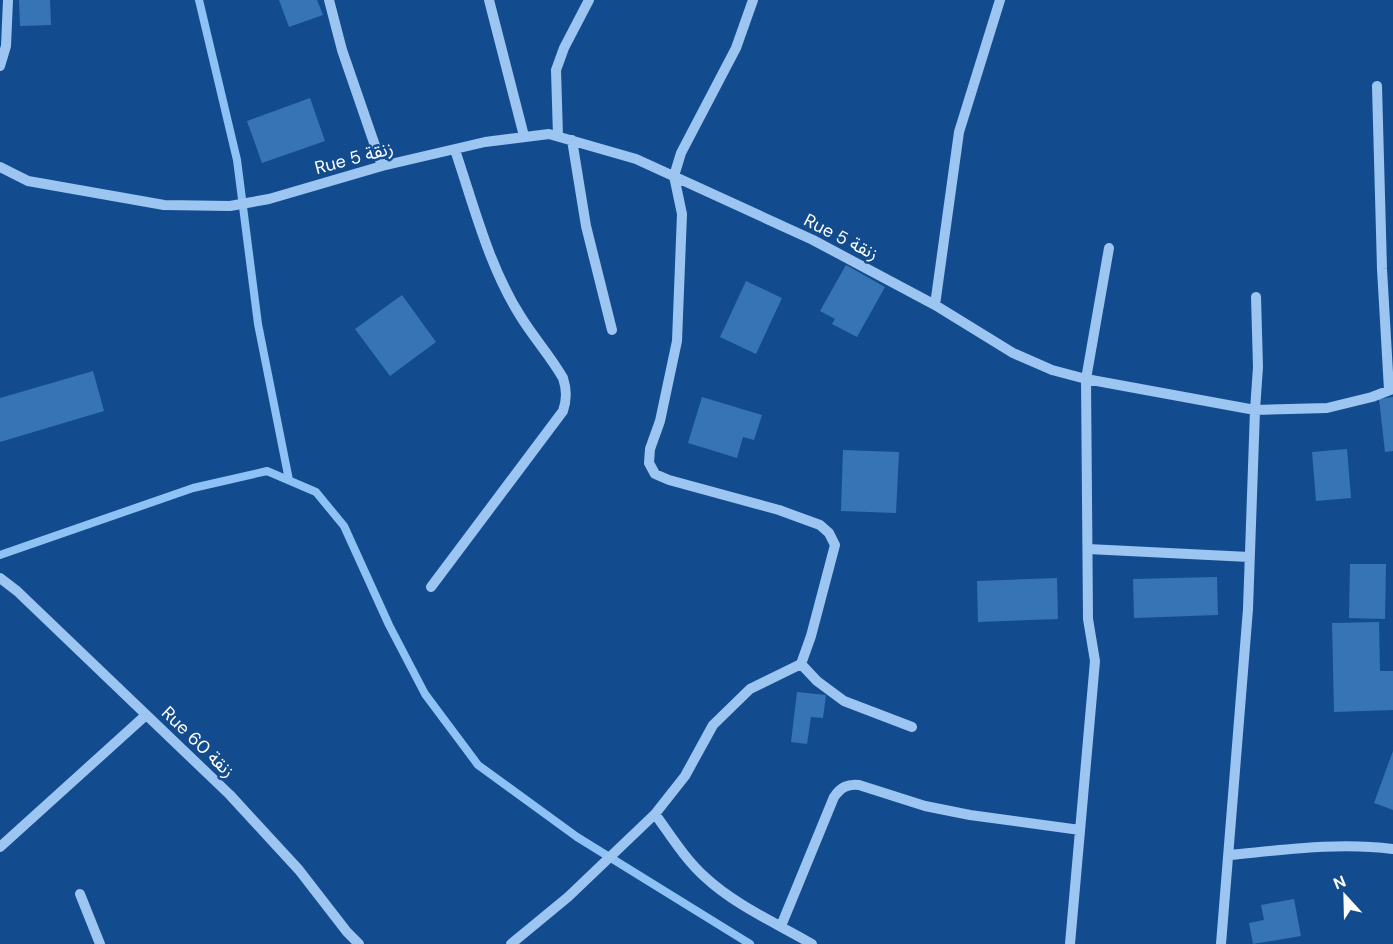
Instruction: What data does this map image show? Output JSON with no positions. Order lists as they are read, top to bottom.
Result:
{
  "streets": {
    "street": ["Rue 5 زنقة", "Rue 60 زنقة"]
  },
  "north": "top"
}
